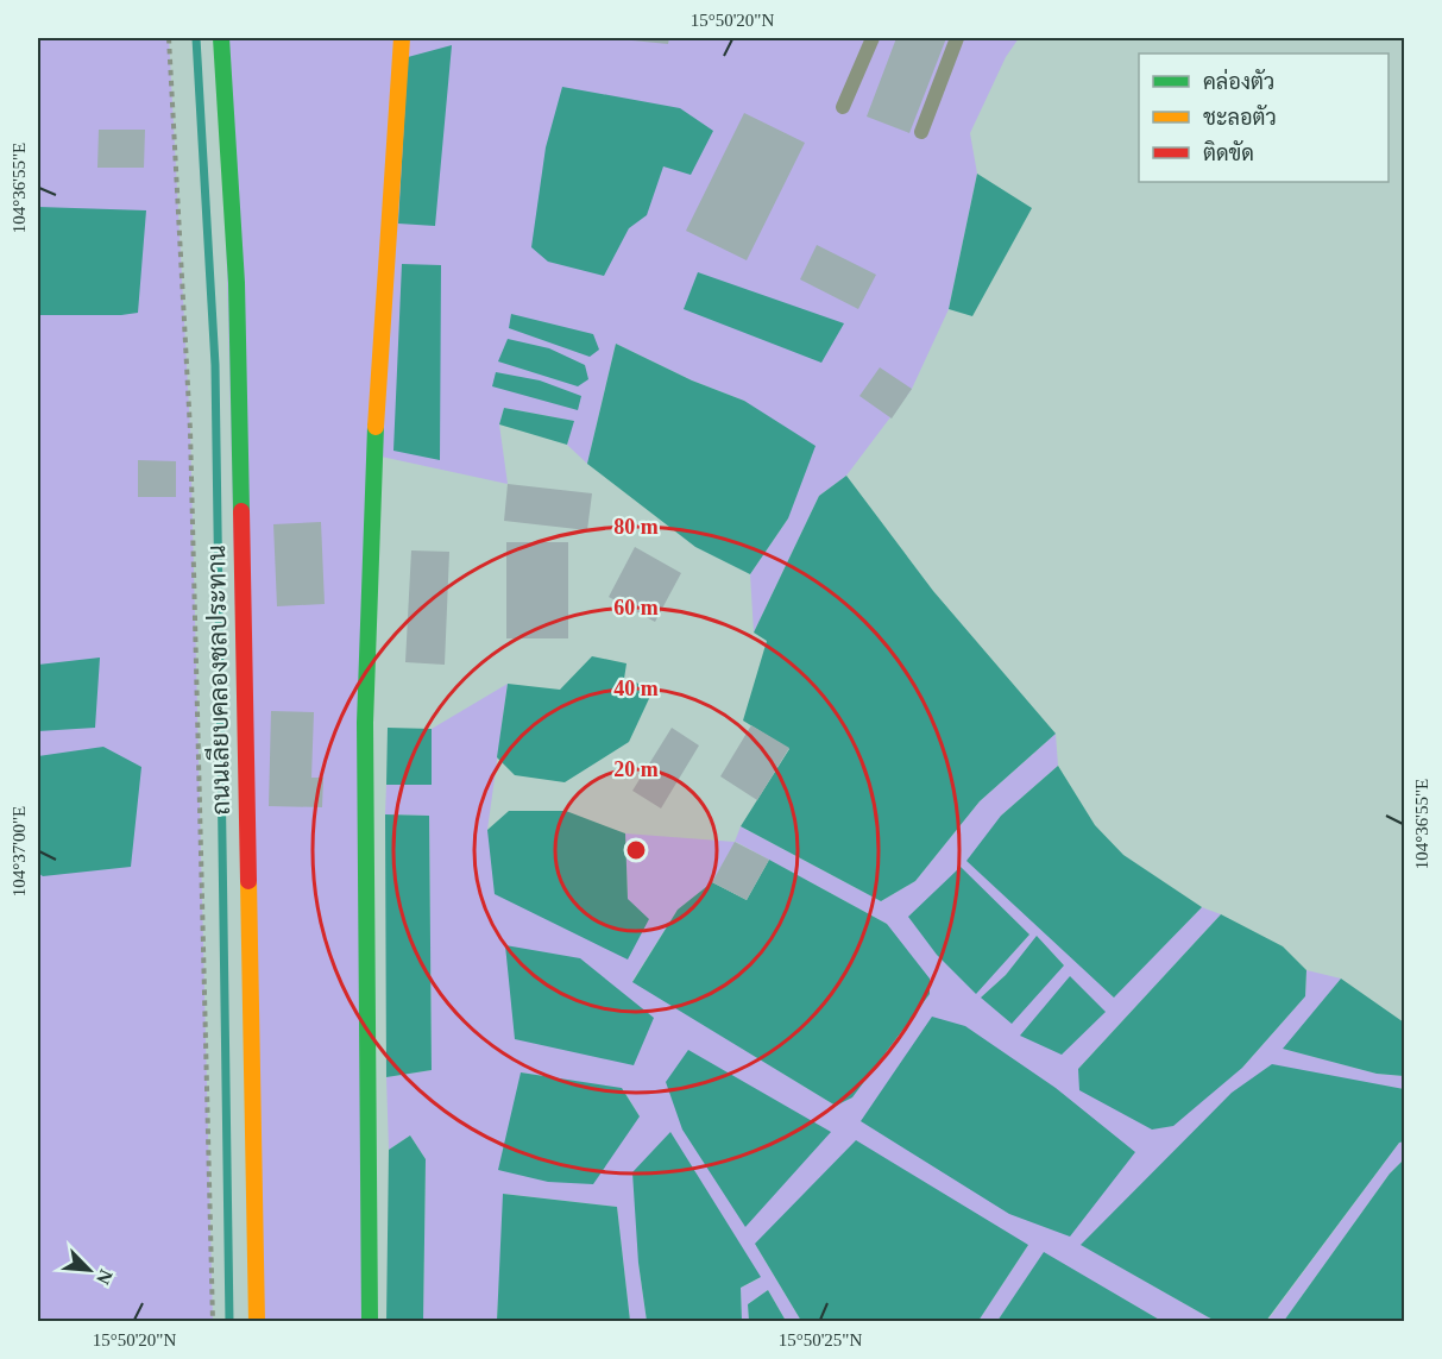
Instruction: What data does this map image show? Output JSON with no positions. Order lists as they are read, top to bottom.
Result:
{
  "streets": {
    "street": ["ถนนเลียบคลองชลประทาน"]
  },
  "legend": ["คล่องตัว", "ชะลอตัว", "ติดขัด"],
  "north": "bottom right",
  "coordinates": [
    "15°50'20\"N",
    "104°36'55\"E",
    "104°37'00\"E",
    "15°50'25\"N"
  ],
  "rings": [
    "80 m",
    "60 m",
    "40 m",
    "20 m"
  ]
}
